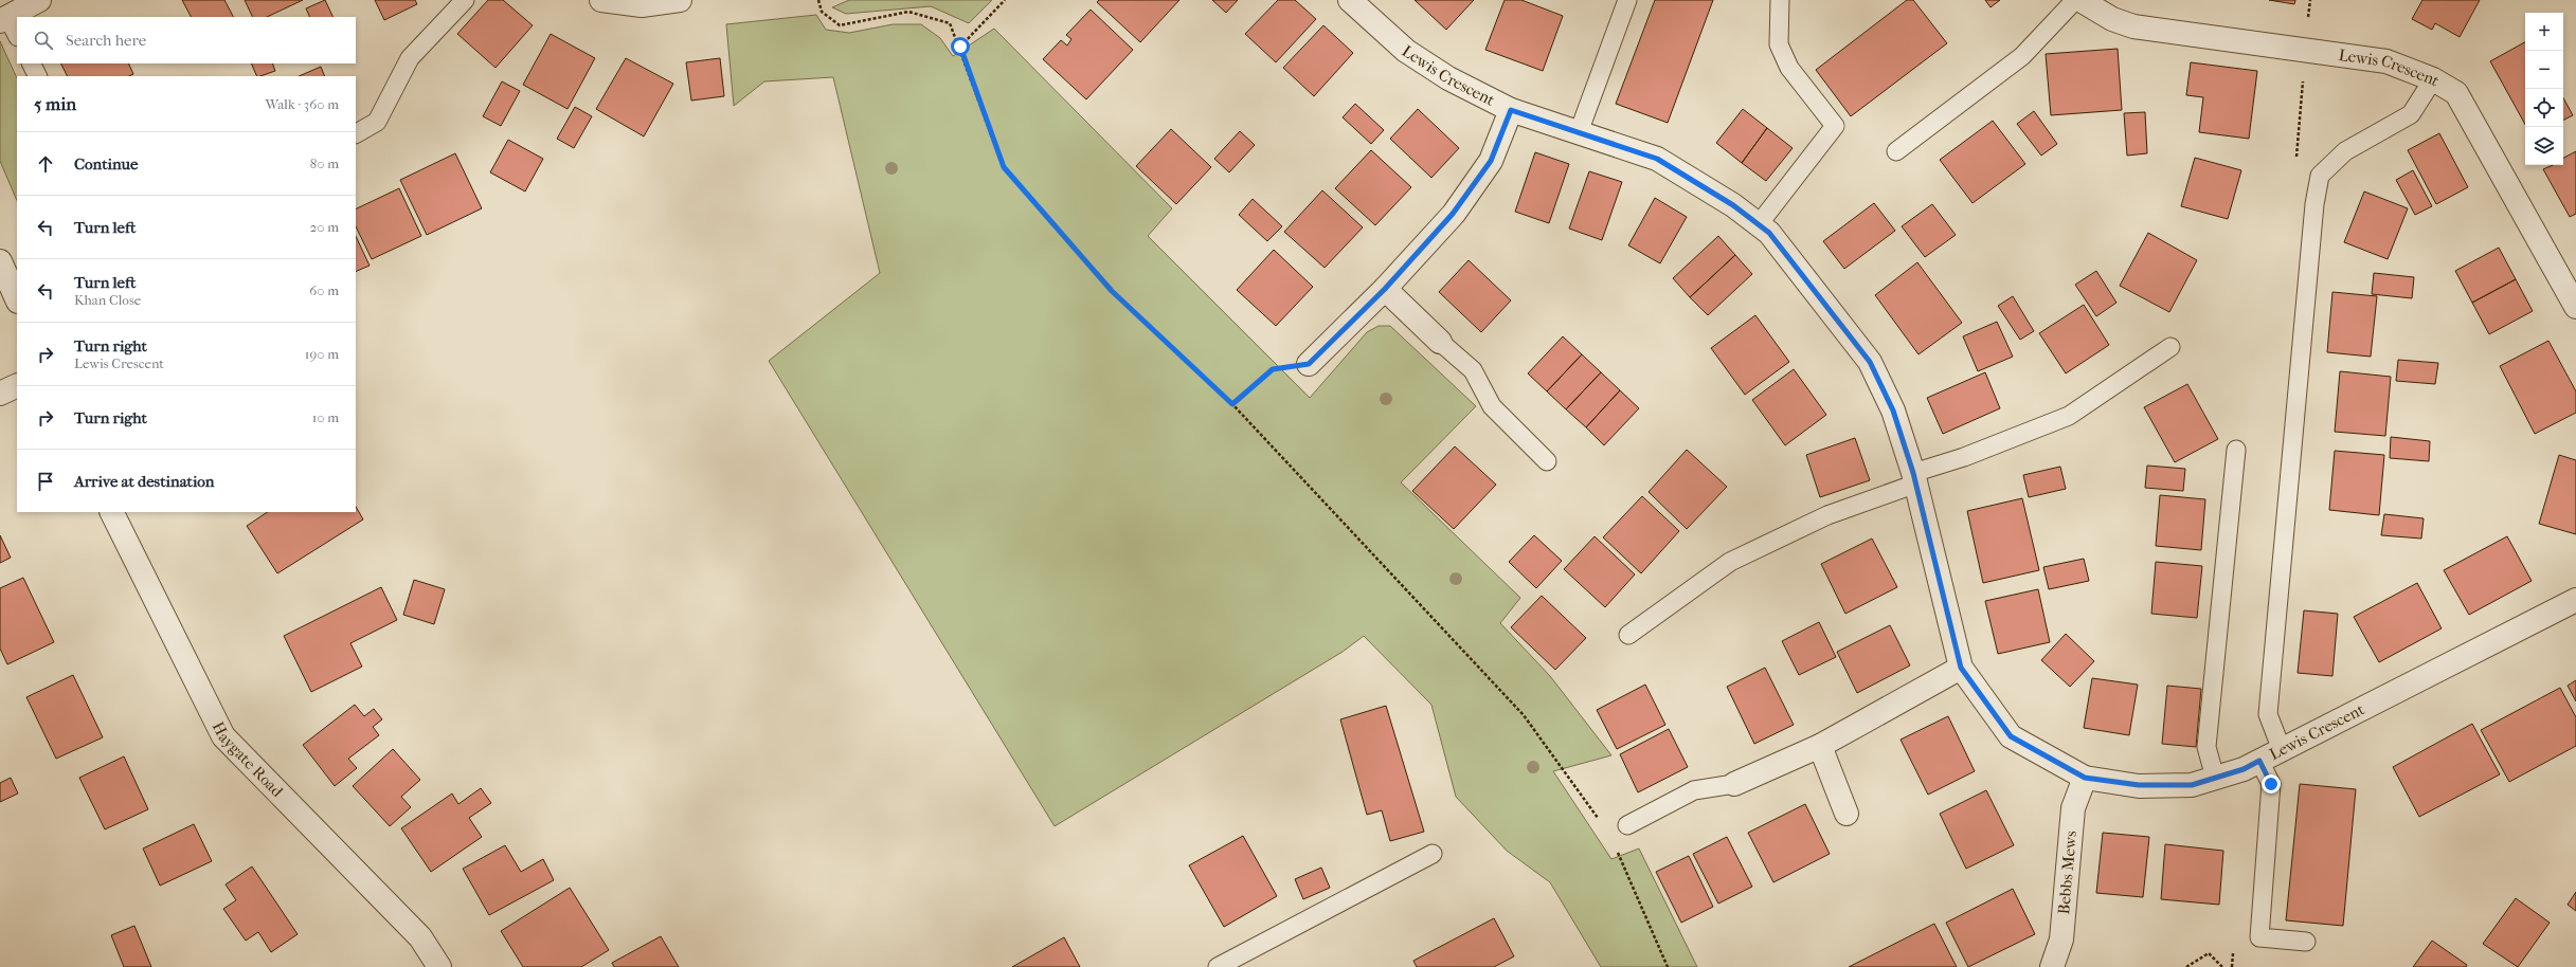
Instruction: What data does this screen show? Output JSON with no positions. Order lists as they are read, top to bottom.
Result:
{
  "streets": {
    "street": ["Lewis Crescent", "Haygate Road", "Bebbs Mews"]
  },
  "crossings": [
    ["Lewis Crescent", "Bebbs Mews"]
  ],
  "page": {
    "map_buttons": ["+", "−"],
    "search": "Search here",
    "heading": ["5 min", "Walk · 360 m"],
    "list": [
      ["Continue", "80 m"],
      ["Turn left", "20 m"],
      ["Turn left", "Khan Close", "60 m"],
      ["Turn right", "Lewis Crescent", "190 m"],
      ["Turn right", "10 m"],
      "Arrive at destination"
    ]
  }
}
